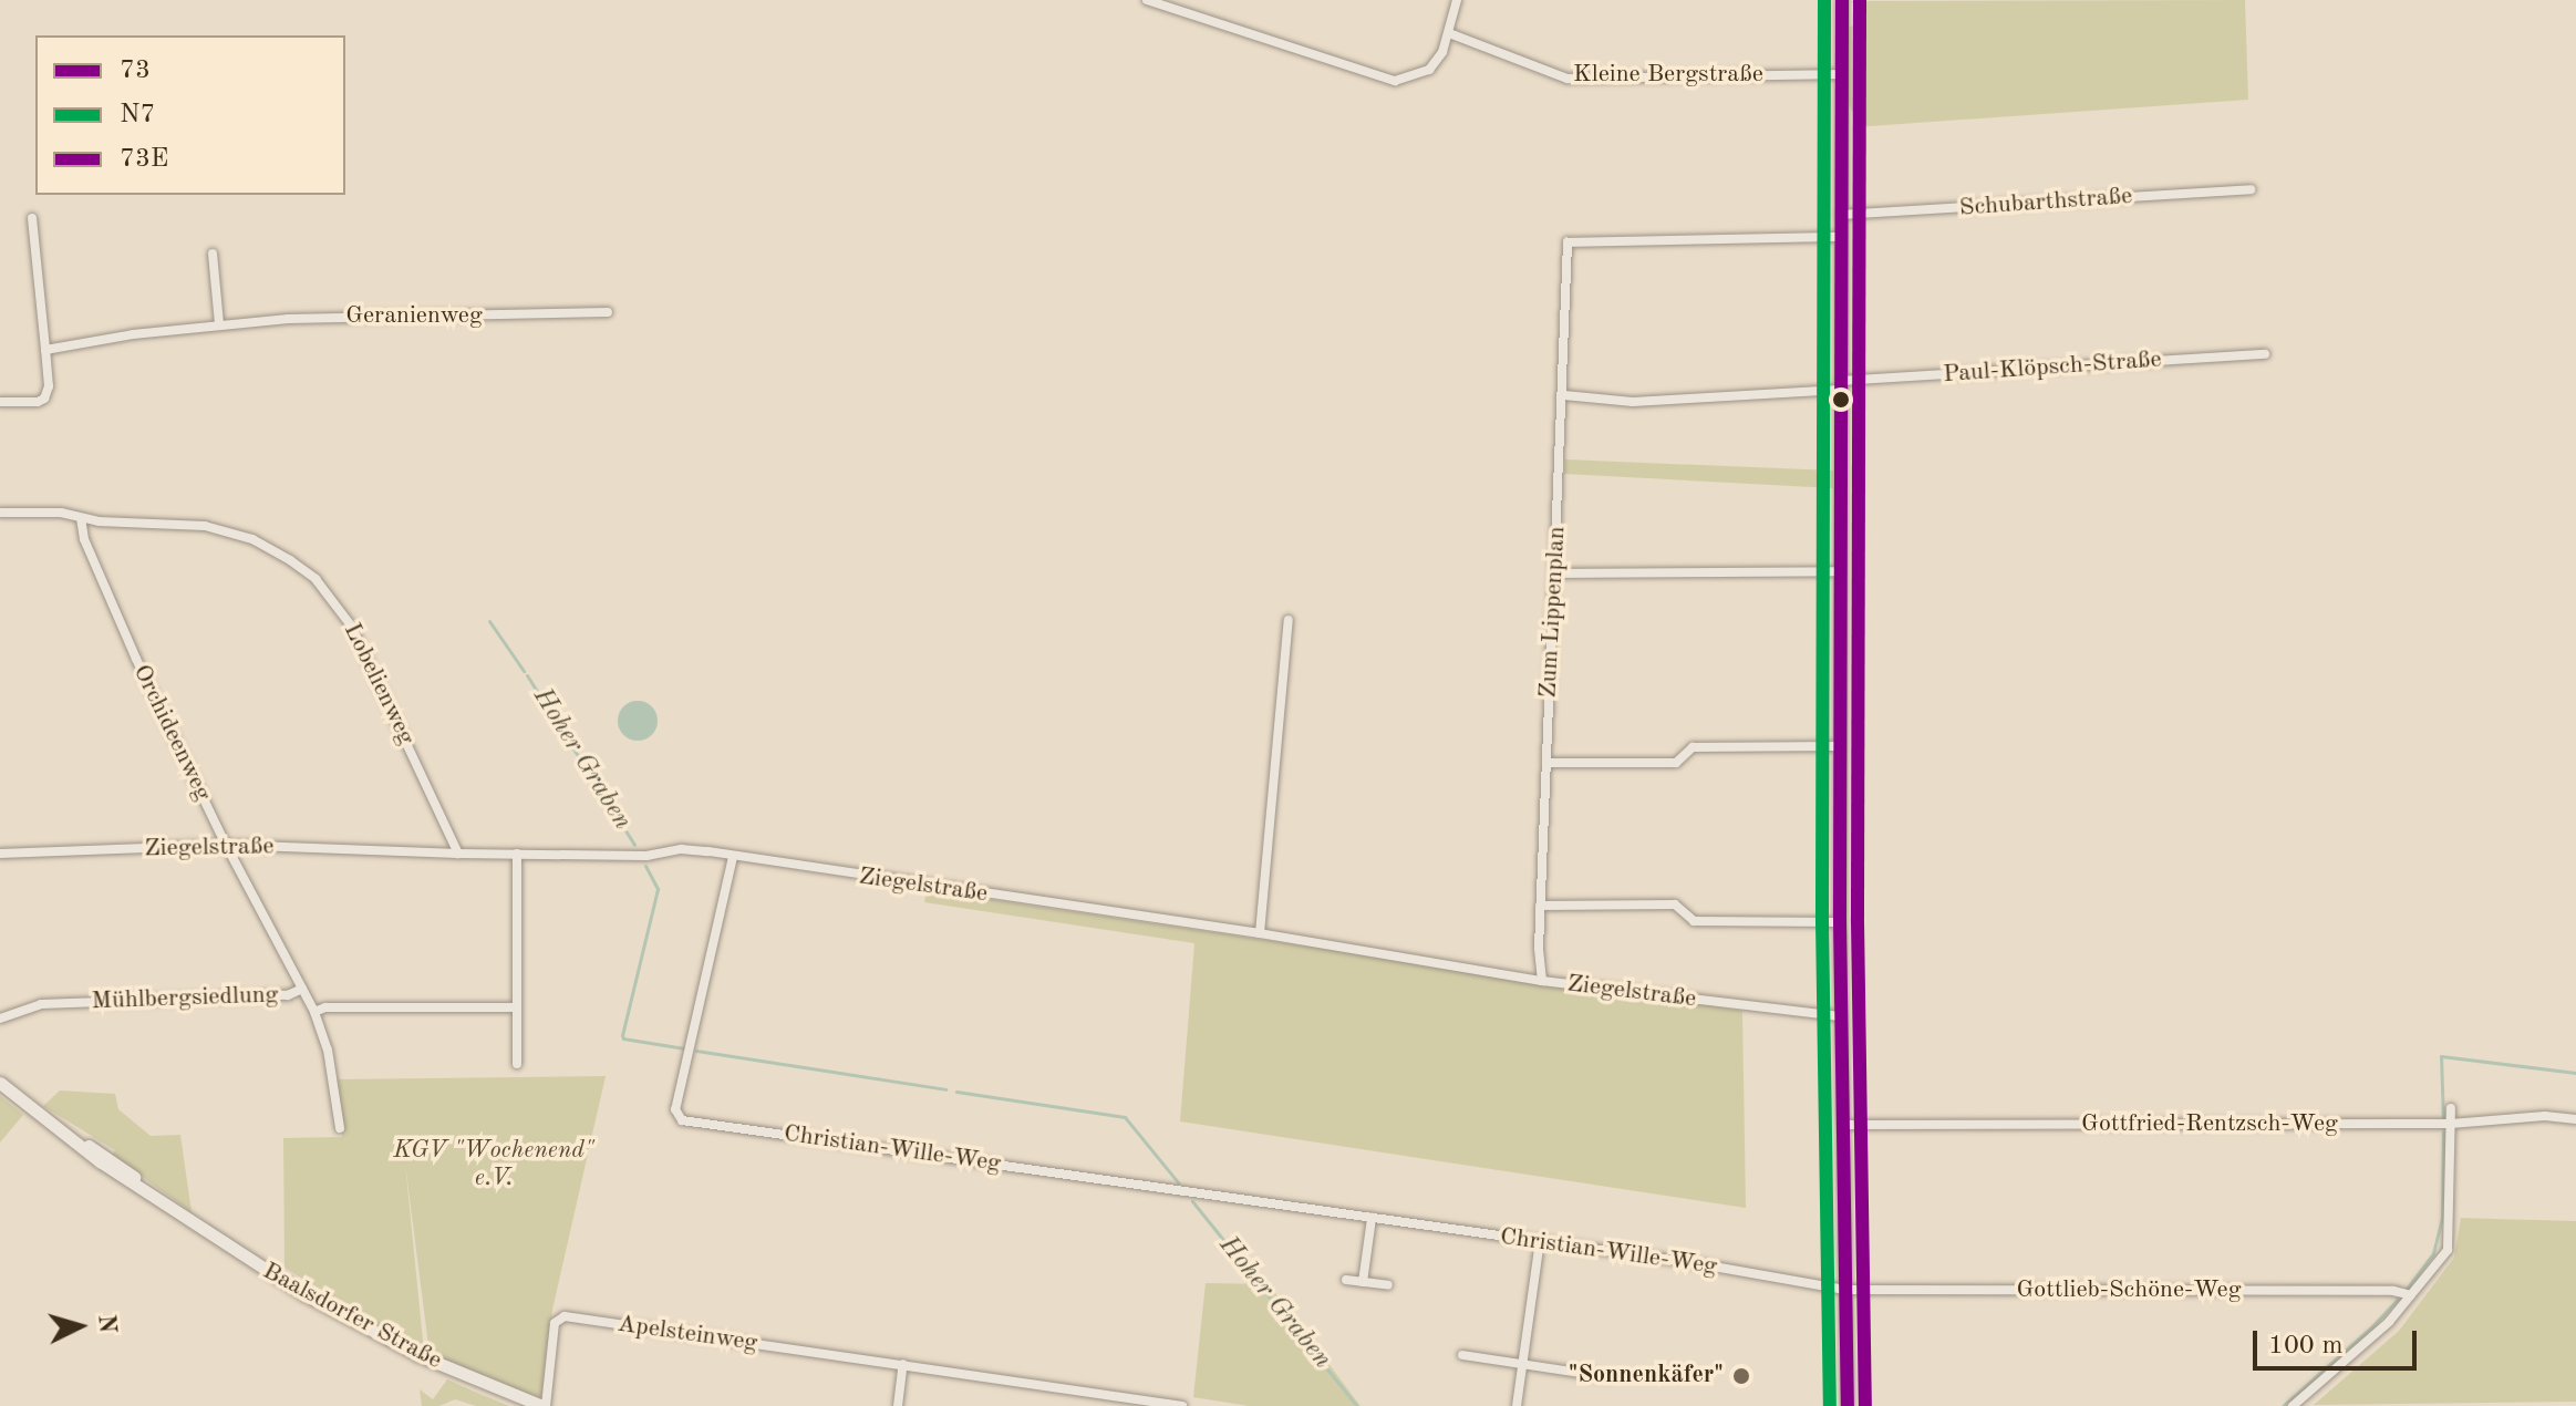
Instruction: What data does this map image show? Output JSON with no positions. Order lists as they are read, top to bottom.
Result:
{
  "streets": {
    "main road": ["Baalsdorfer Straße"],
    "street": [
      "Kleine Bergstraße",
      "Schubarthstraße",
      "Geranienweg",
      "Paul-Klöpsch-Straße",
      "Zum Lippenplan",
      "Lobelienweg",
      "Orchideenweg",
      "Ziegelstraße",
      "Mühlbergsiedlung",
      "Gottfried-Rentzsch-Weg",
      "Christian-Wille-Weg",
      "Gottlieb-Schöne-Weg",
      "Apelsteinweg"
    ]
  },
  "crossings": [
    ["Paul-Klöpsch-Straße", "Zum Lippenplan"],
    ["Zum Lippenplan", "Ziegelstraße"],
    ["Lobelienweg", "Orchideenweg"],
    ["Lobelienweg", "Ziegelstraße"],
    ["Orchideenweg", "Ziegelstraße"],
    ["Orchideenweg", "Mühlbergsiedlung"],
    ["Ziegelstraße", "Christian-Wille-Weg"],
    ["Christian-Wille-Weg", "Gottlieb-Schöne-Weg"],
    ["Baalsdorfer Straße", "Apelsteinweg"]
  ],
  "water": ["Hoher Graben"],
  "parks": ["KGV \"Wochenend\" e.V."],
  "places": ["\"Sonnenkäfer\""],
  "lines": ["transit line 73", "transit line N7", "transit line 73E"],
  "legend": ["73", "N7", "73E"],
  "scale_bar": "100 m",
  "north": "right"
}
